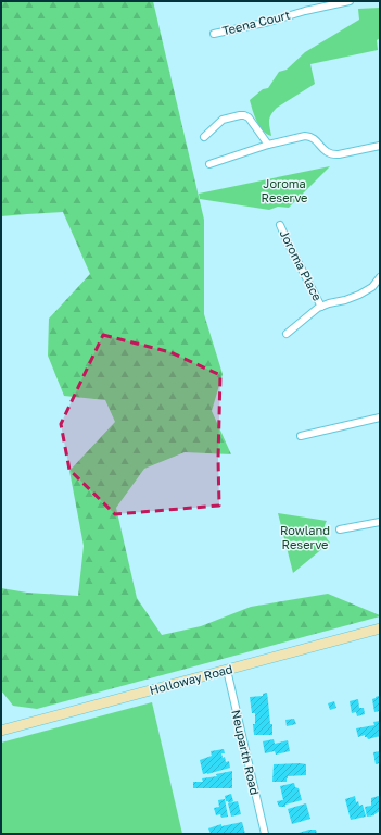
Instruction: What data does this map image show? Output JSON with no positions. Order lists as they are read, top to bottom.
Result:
{
  "streets": {
    "main road": ["Holloway Road"],
    "street": ["Teena Court", "Joroma Place", "Neuparth Road"]
  },
  "crossings": [
    ["Holloway Road", "Neuparth Road"]
  ],
  "parks": ["Joroma Reserve", "Rowland Reserve"]
}
